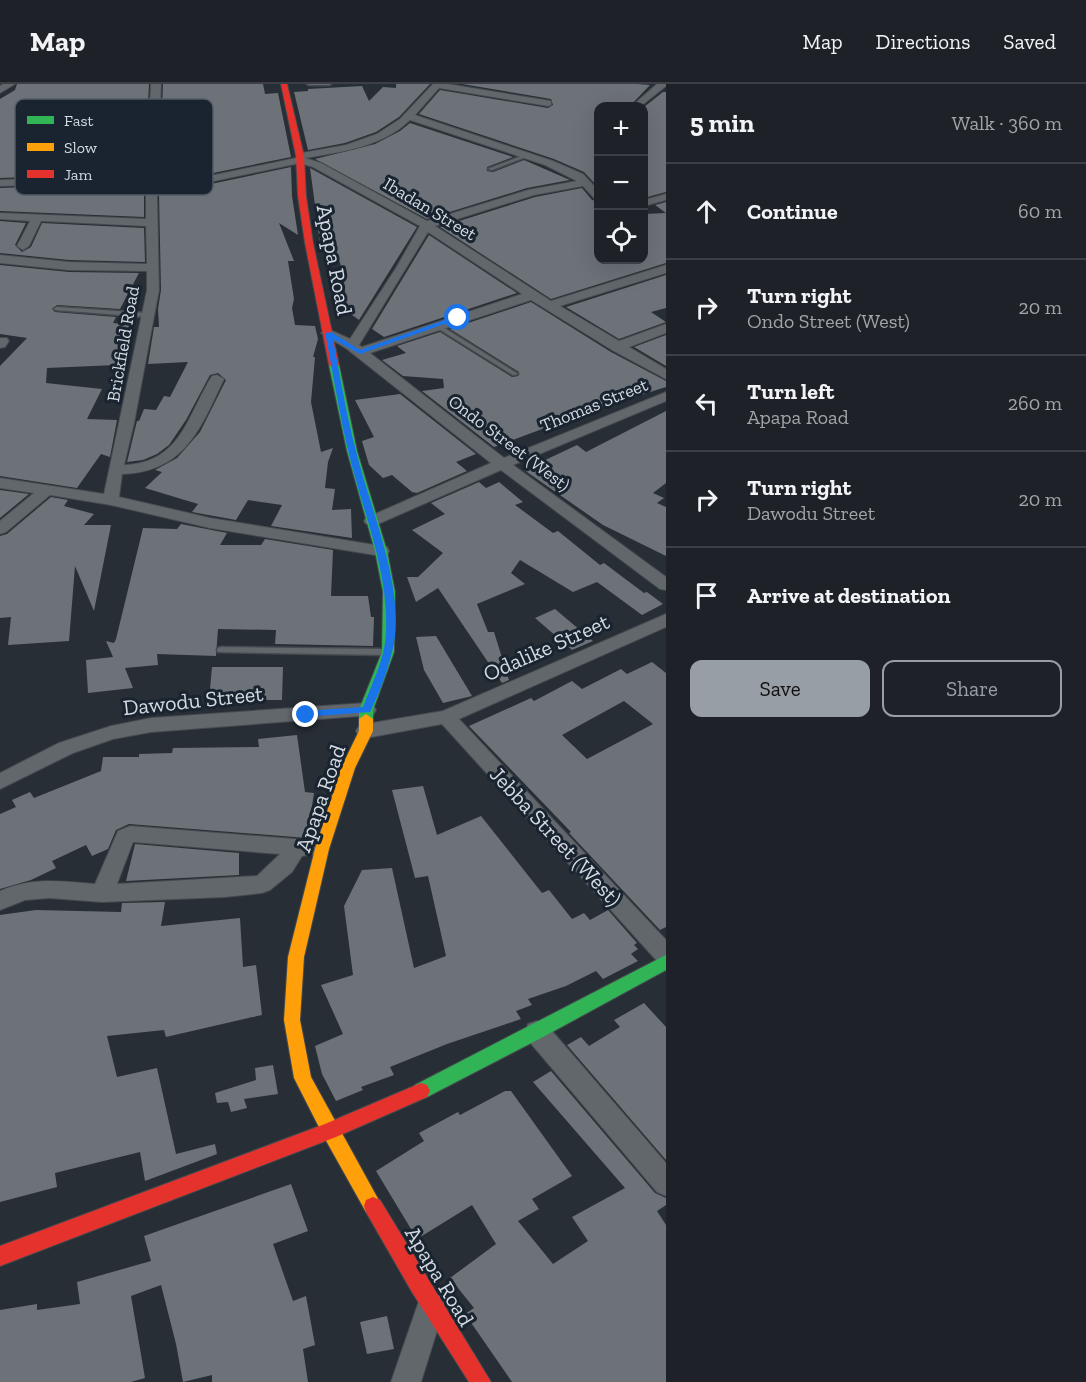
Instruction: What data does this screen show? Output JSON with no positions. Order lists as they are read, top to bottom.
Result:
{
  "streets": {
    "street": [
      "Ibadan Street",
      "Apapa Road",
      "Brickfield Road",
      "Thomas Street",
      "Ondo Street (West)",
      "Odalike Street",
      "Dawodu Street",
      "Jebba Street (West)"
    ]
  },
  "crossings": [
    ["Ibadan Street", "Apapa Road"],
    ["Apapa Road", "Thomas Street"],
    ["Apapa Road", "Ondo Street (West)"],
    ["Apapa Road", "Odalike Street"],
    ["Apapa Road", "Dawodu Street"],
    ["Thomas Street", "Ondo Street (West)"],
    ["Odalike Street", "Jebba Street (West)"]
  ],
  "legend": ["Fast", "Slow", "Jam"],
  "page": {
    "header": "Map",
    "nav": ["Map", "Directions", "Saved"],
    "heading": ["5 min", "Walk · 360 m"],
    "map_buttons": ["+", "−"],
    "list": [
      ["Continue", "60 m"],
      ["Turn right", "Ondo Street (West)", "20 m"],
      ["Turn left", "Apapa Road", "260 m"],
      ["Turn right", "Dawodu Street", "20 m"],
      "Arrive at destination"
    ],
    "buttons": ["Save", "Share"]
  }
}
